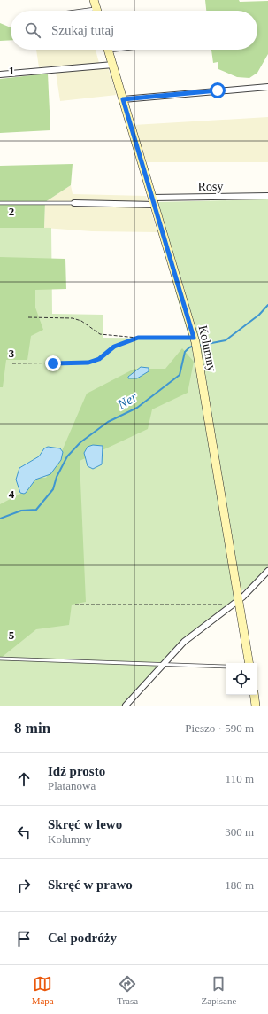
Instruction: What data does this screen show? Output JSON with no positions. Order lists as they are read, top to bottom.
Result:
{
  "streets": {
    "street": ["Rosy", "Kolumny"]
  },
  "crossings": [
    ["Rosy", "Kolumny"]
  ],
  "water": ["Ner"],
  "page": {
    "search": "Szukaj tutaj",
    "heading": ["8 min", "Pieszo · 590 m"],
    "list": [
      ["Idź prosto", "Platanowa", "110 m"],
      ["Skręć w lewo", "Kolumny", "300 m"],
      ["Skręć w prawo", "180 m"],
      "Cel podróży"
    ],
    "nav": ["Mapa", "Trasa", "Zapisane"]
  },
  "grid": {
    "rows": [
      "1",
      "2",
      "3",
      "4",
      "5"
    ]
  }
}
